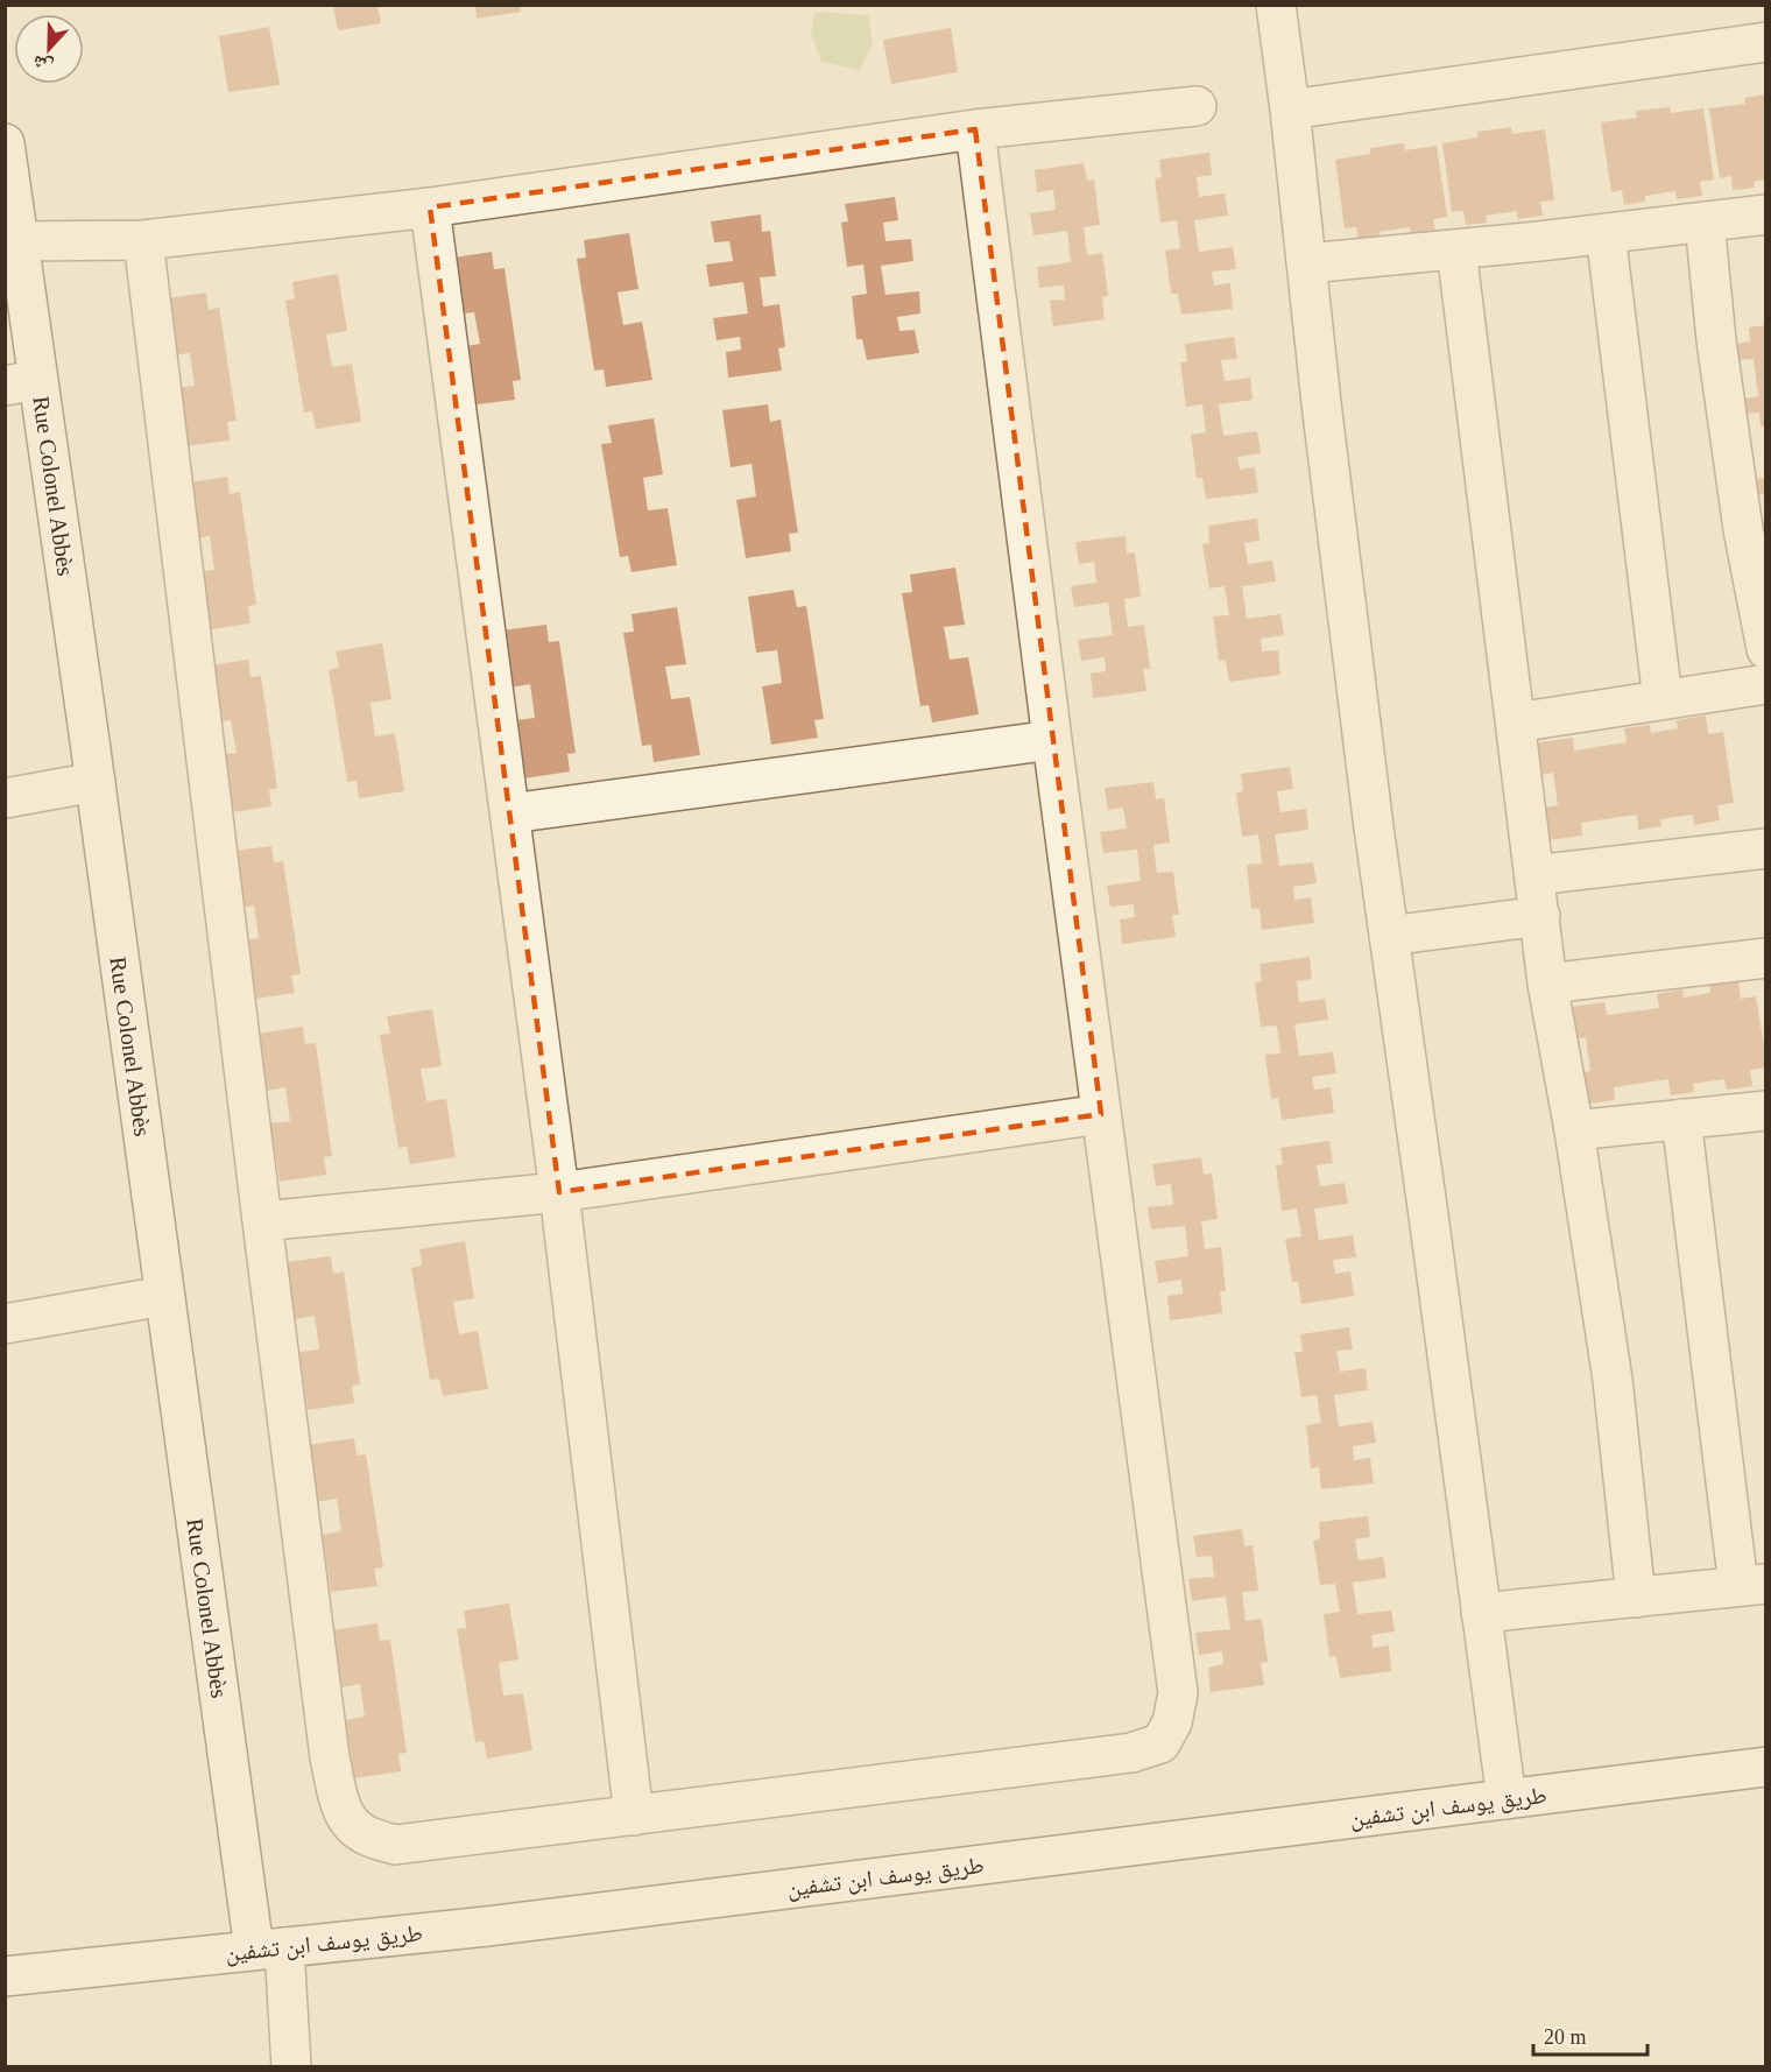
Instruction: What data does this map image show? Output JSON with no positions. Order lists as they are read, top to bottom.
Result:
{
  "streets": {
    "street": ["Rue Colonel Abbès", "طريق يوسف ابن تشفين"]
  },
  "crossings": [
    ["Rue Colonel Abbès", "طريق يوسف ابن تشفين"]
  ],
  "scale_bar": "20 m",
  "north": "bottom"
}
